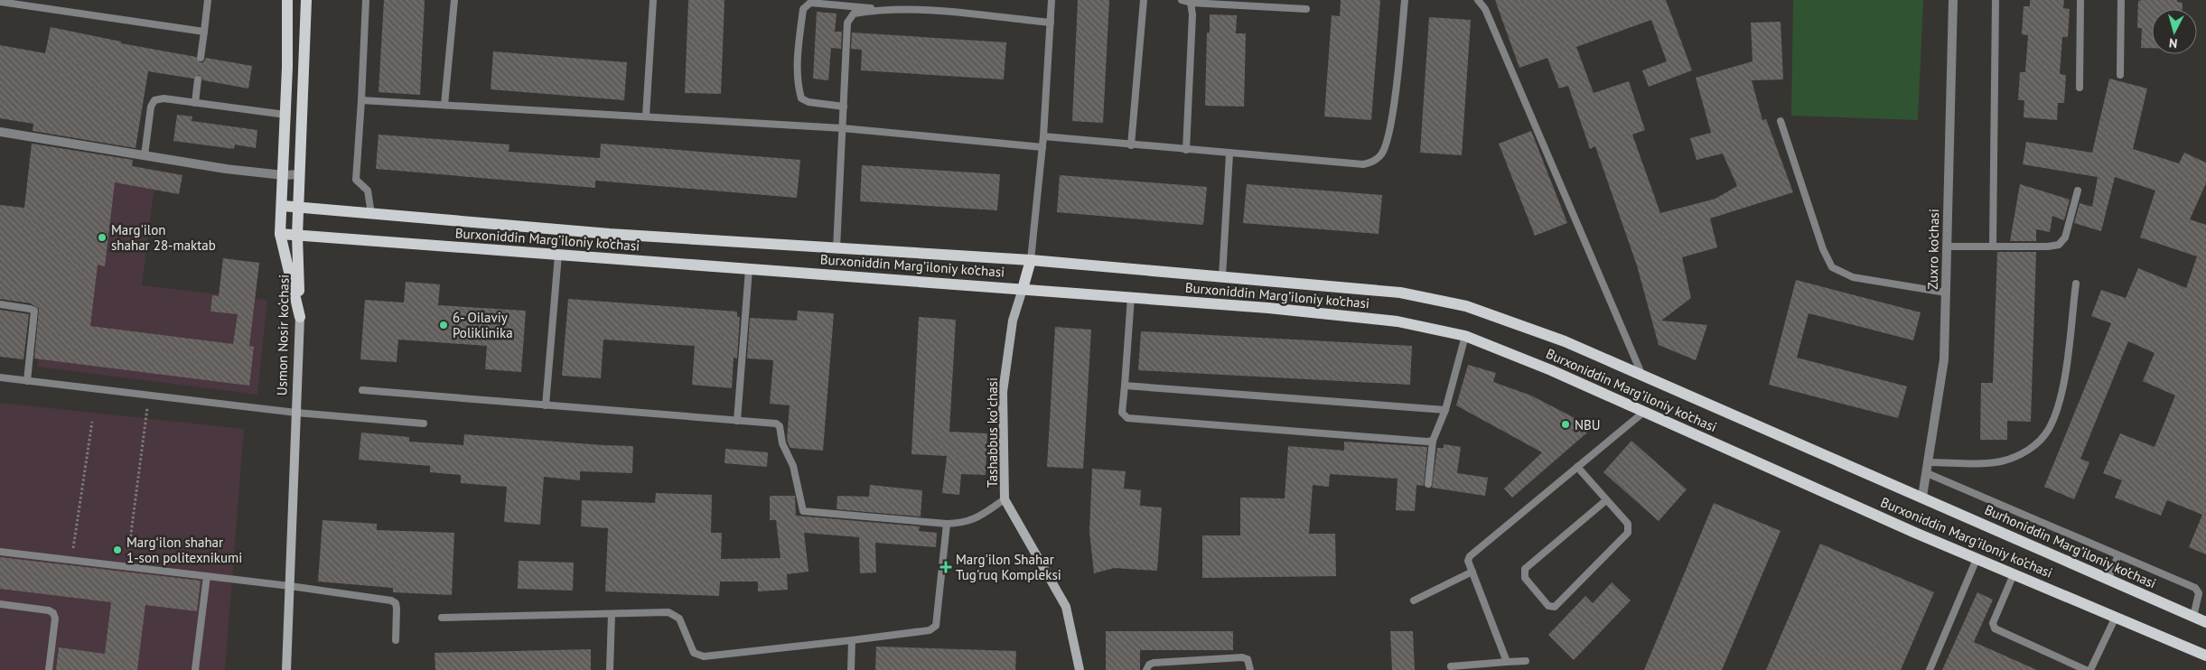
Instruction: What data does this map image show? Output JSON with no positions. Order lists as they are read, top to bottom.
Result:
{
  "streets": {
    "main road": ["Burxoniddin Marg’iloniy ko’chasi", "Usmon Nosir ko‘chasi", "Burhoniddin Marg’iloniy ko’chasi"],
    "street": ["Zuxro ko'chasi", "Tashabbus koʻchasi"]
  },
  "crossings": [
    ["Burxoniddin Marg’iloniy ko’chasi", "Zuxro ko'chasi"],
    ["Burxoniddin Marg’iloniy ko’chasi", "Usmon Nosir ko‘chasi"],
    ["Burxoniddin Marg’iloniy ko’chasi", "Tashabbus koʻchasi"],
    ["Burxoniddin Marg’iloniy ko’chasi", "Burhoniddin Marg’iloniy ko’chasi"],
    ["Zuxro ko'chasi", "Burhoniddin Marg’iloniy ko’chasi"]
  ],
  "places": {
    "other": [
      "Marg'ilon shahar 28-maktab",
      "6- Oilaviy Poliklinika",
      "NBU",
      "Margʻilon shahar 1-son politexnikumi"
    ],
    "health": ["Marg'ilon Shahar Tug'ruq Kompleksi"]
  },
  "north": "bottom"
}
